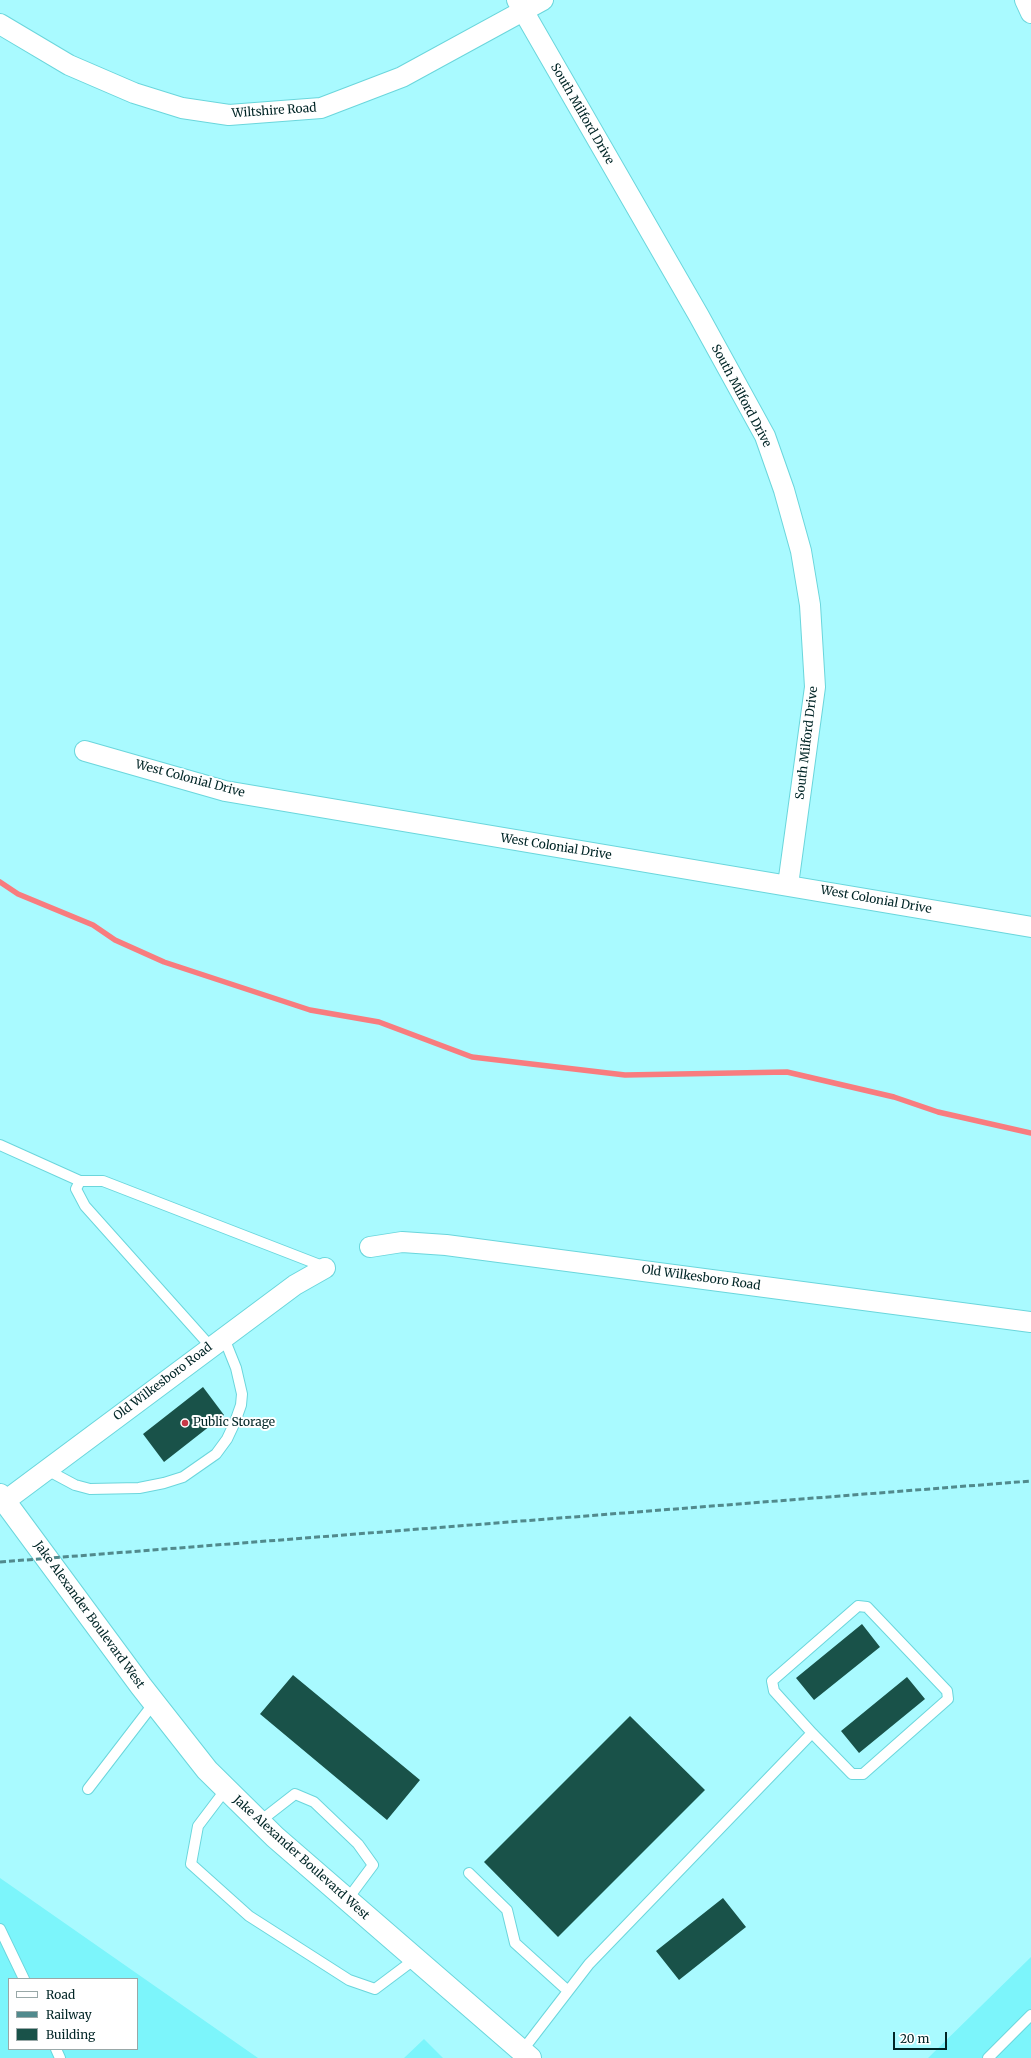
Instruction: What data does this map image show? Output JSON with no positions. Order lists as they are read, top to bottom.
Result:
{
  "streets": {
    "highway": ["Jake Alexander Boulevard West"],
    "street": [
      "Wiltshire Road",
      "South Milford Drive",
      "West Colonial Drive",
      "Old Wilkesboro Road"
    ]
  },
  "crossings": [
    ["Wiltshire Road", "South Milford Drive"],
    ["South Milford Drive", "West Colonial Drive"],
    ["Old Wilkesboro Road", "Jake Alexander Boulevard West"]
  ],
  "places": ["Public Storage"],
  "legend": ["Road", "Railway", "Building"],
  "scale_bar": "20 m"
}
